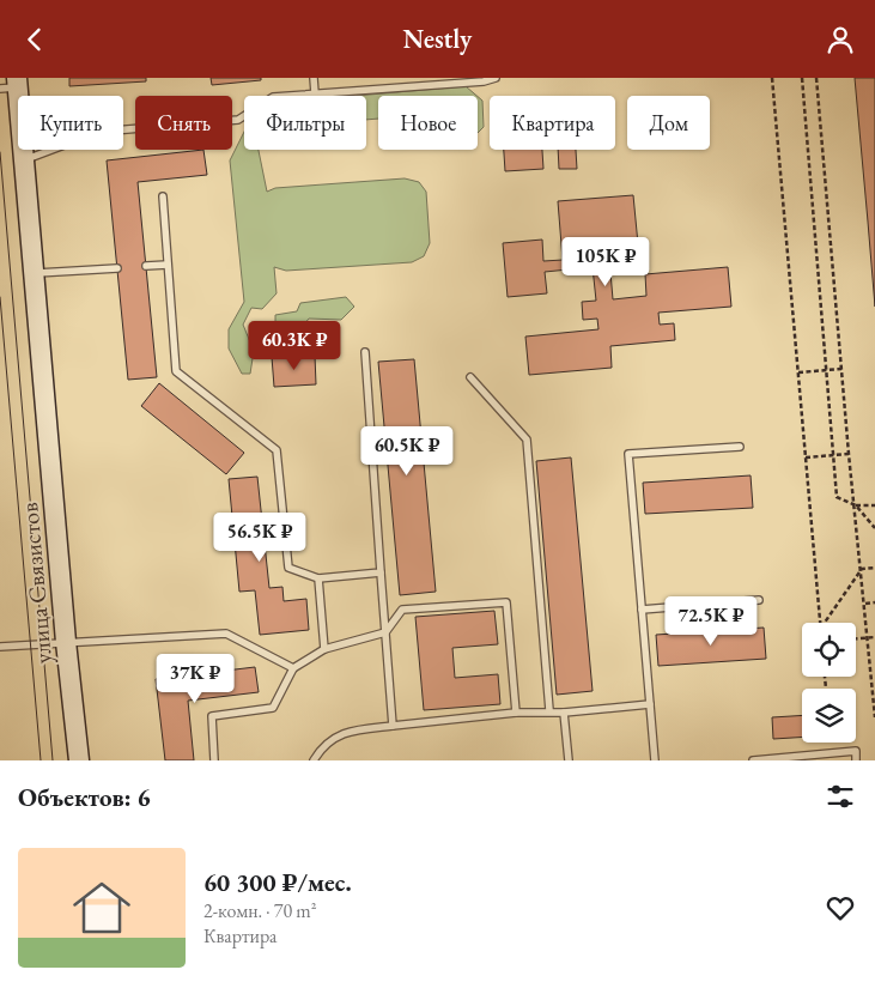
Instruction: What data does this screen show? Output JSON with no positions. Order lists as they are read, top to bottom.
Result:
{
  "streets": {
    "main road": ["улица Связистов"]
  },
  "page": {
    "header": "Nestly",
    "chip": [
      "Купить",
      "Снять",
      "Фильтры",
      "Новое",
      "Квартира",
      "Дом"
    ],
    "price": [
      "105K ₽",
      "60.3K ₽",
      "60.5K ₽",
      "56.5K ₽",
      "72.5K ₽",
      "37K ₽"
    ],
    "heading": "Объектов: 6",
    "list": [
      {
        "name": "60 300 ₽/мес.",
        "note": "2-комн. · 70 m² · Квартира"
      }
    ]
  }
}
